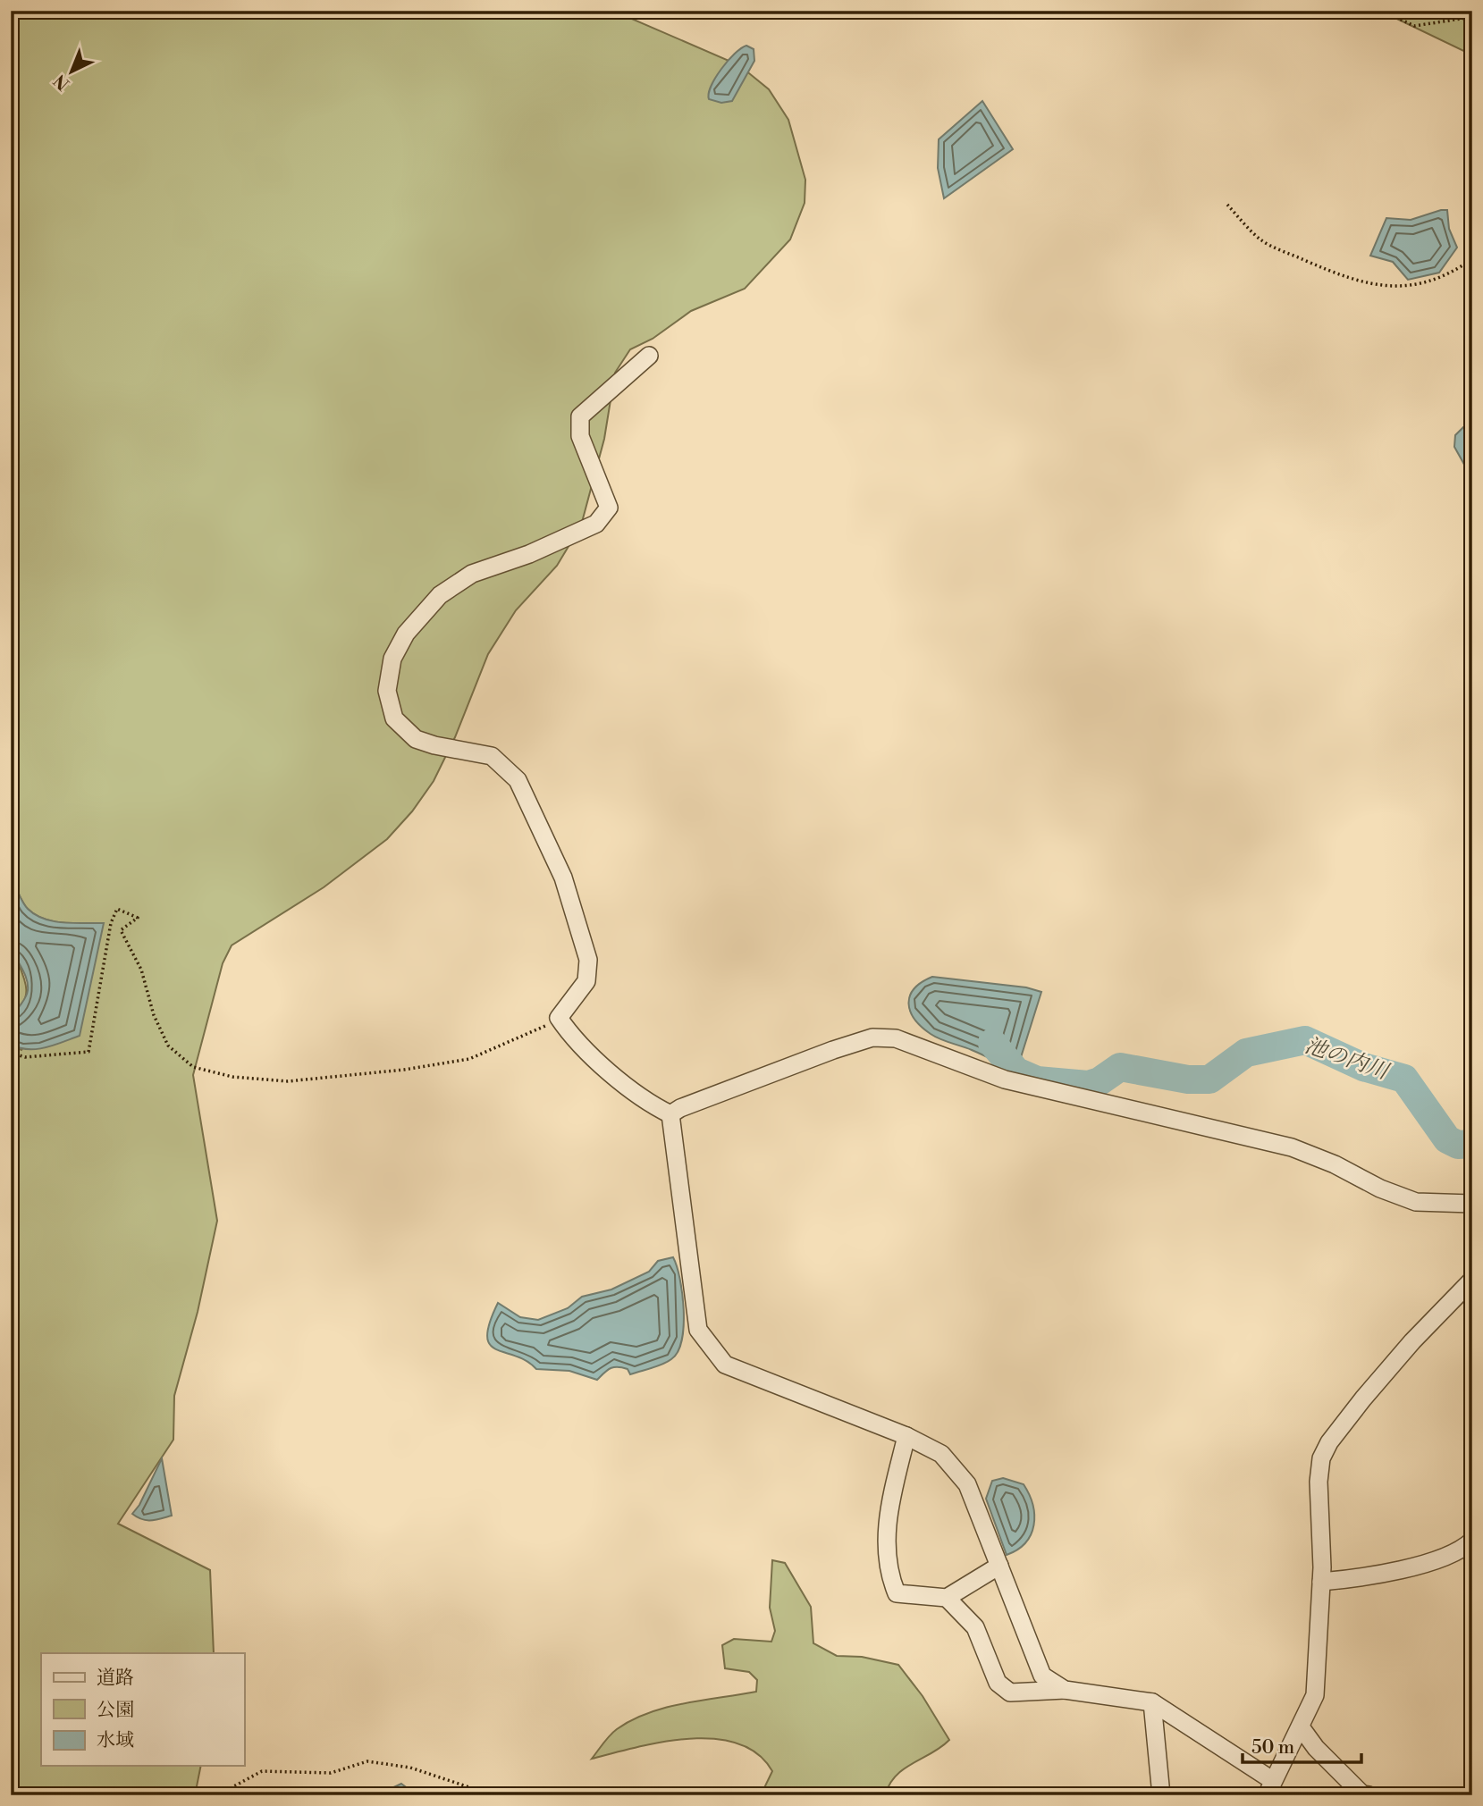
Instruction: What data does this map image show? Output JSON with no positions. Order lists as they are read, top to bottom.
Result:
{
  "water": ["池の内川"],
  "legend": ["道路", "公園", "水域"],
  "scale_bar": "50 m",
  "north": "bottom left"
}
